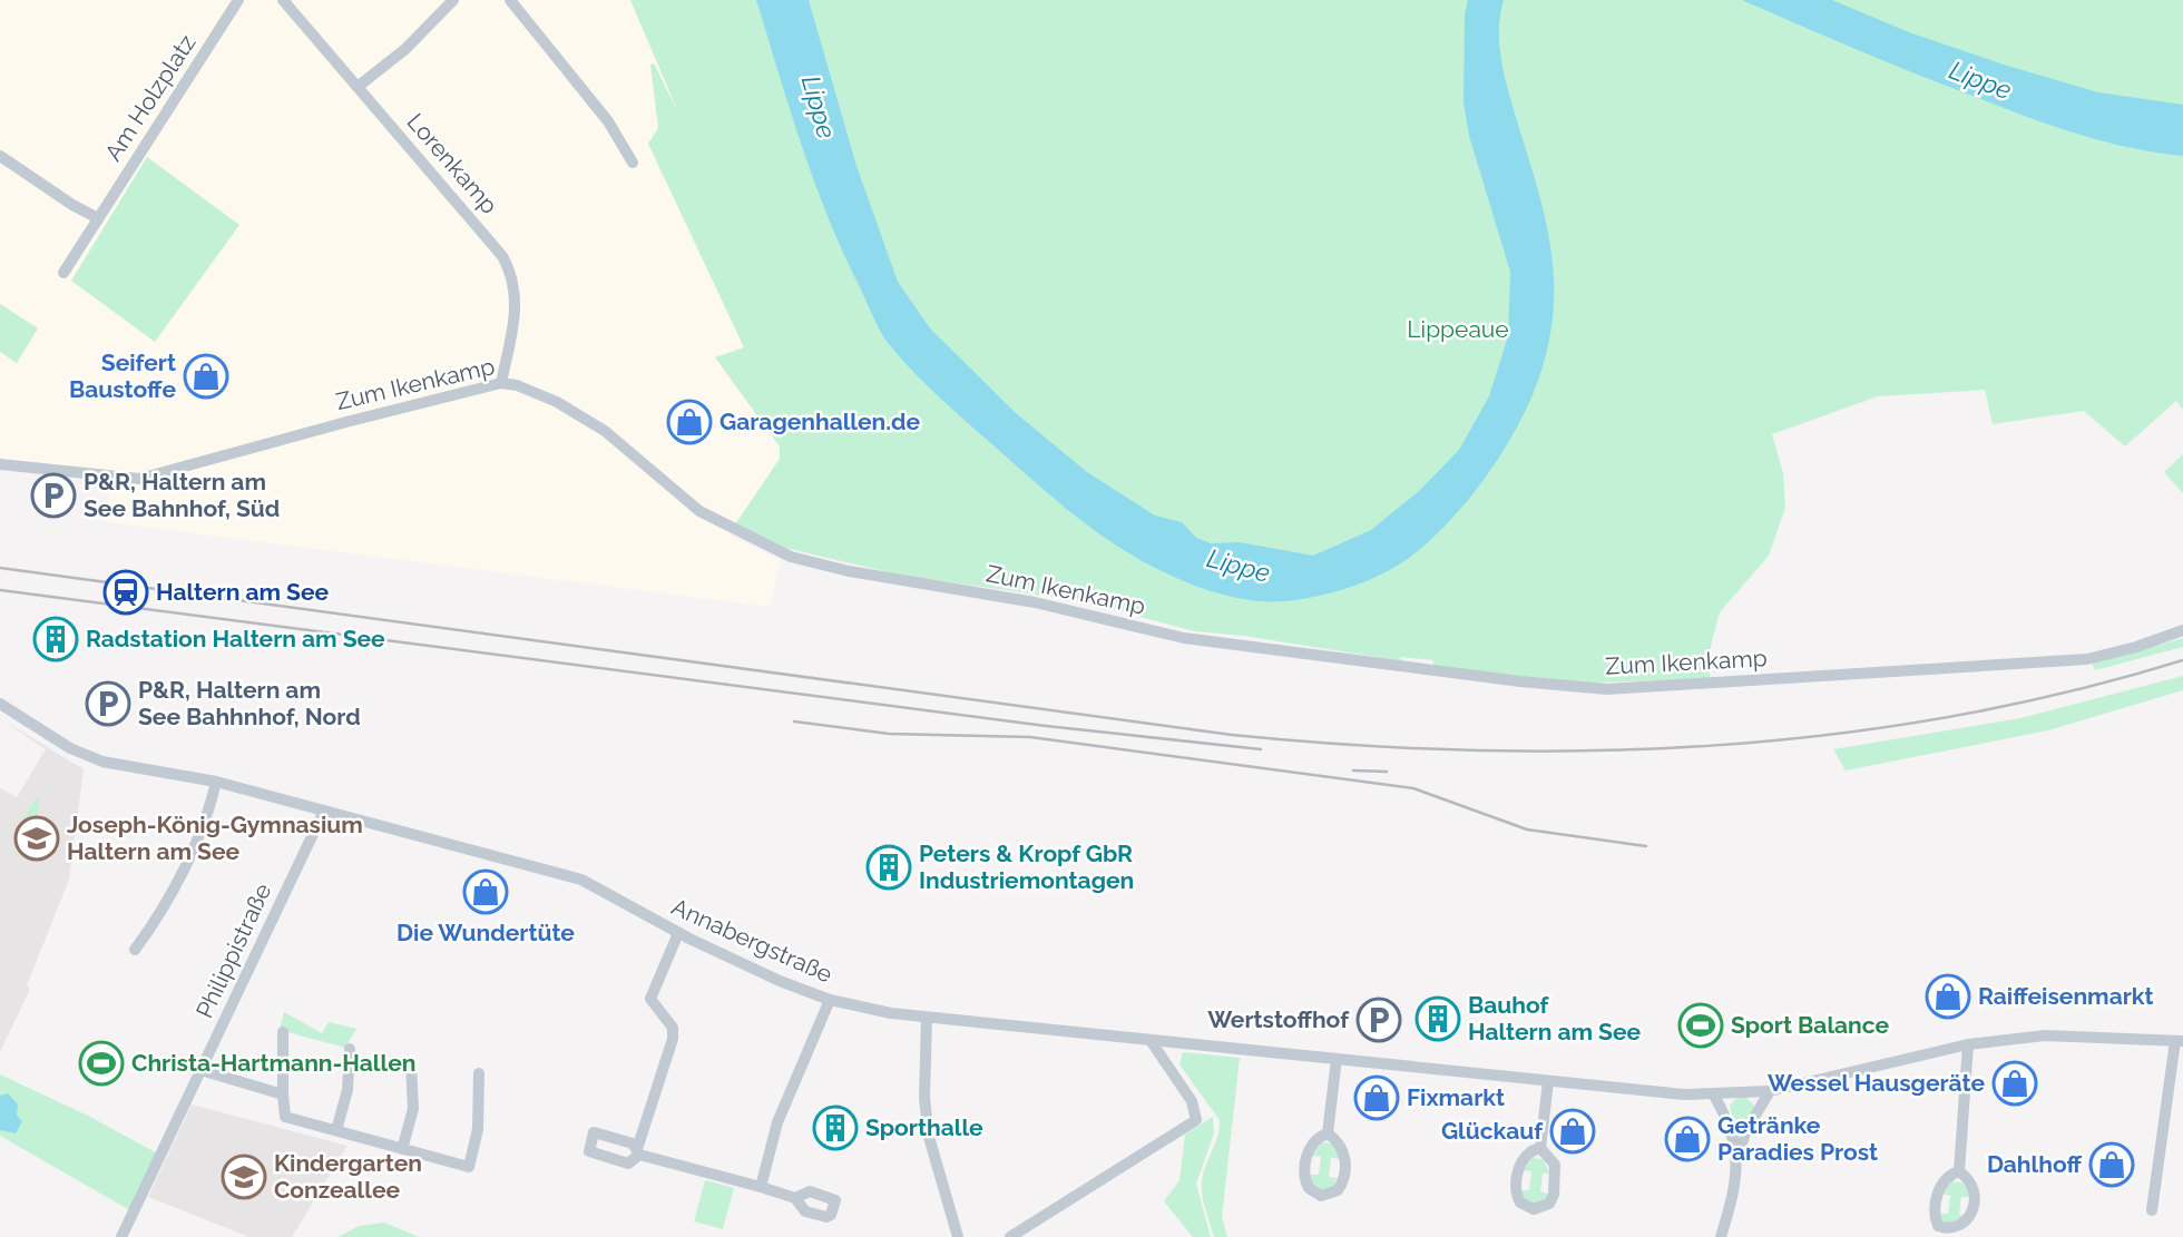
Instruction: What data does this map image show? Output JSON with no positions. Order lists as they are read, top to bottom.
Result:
{
  "streets": {
    "street": [
      "Am Holzplatz",
      "Lorenkamp",
      "Zum Ikenkamp",
      "Annabergstraße",
      "Philippistraße"
    ]
  },
  "crossings": [
    ["Lorenkamp", "Zum Ikenkamp"],
    ["Annabergstraße", "Philippistraße"]
  ],
  "water": ["Lippe"],
  "parks": ["Lippeaue"],
  "places": {
    "shop": [
      "Seifert Baustoffe",
      "Garagenhallen.de",
      "Die Wundertüte",
      "Raiffeisenmarkt",
      "Wessel Hausgeräte",
      "Fixmarkt",
      "Glückauf",
      "Getränke Paradies Prost",
      "Dahlhoff"
    ],
    "parking": ["P&R, Haltern am See Bahnhof, Süd", "P&R, Haltern am See Bahhnhof, Nord", "Wertstoffhof"],
    "station": ["Haltern am See"],
    "building": [
      "Radstation Haltern am See",
      "Peters & Kropf GbR Industriemontagen",
      "Bauhof Haltern am See",
      "Sporthalle"
    ],
    "school or university": ["Joseph-König-Gymnasium Haltern am See", "Kindergarten Conzeallee"],
    "sports": ["Sport Balance", "Christa-Hartmann-Hallen"]
  }
}
